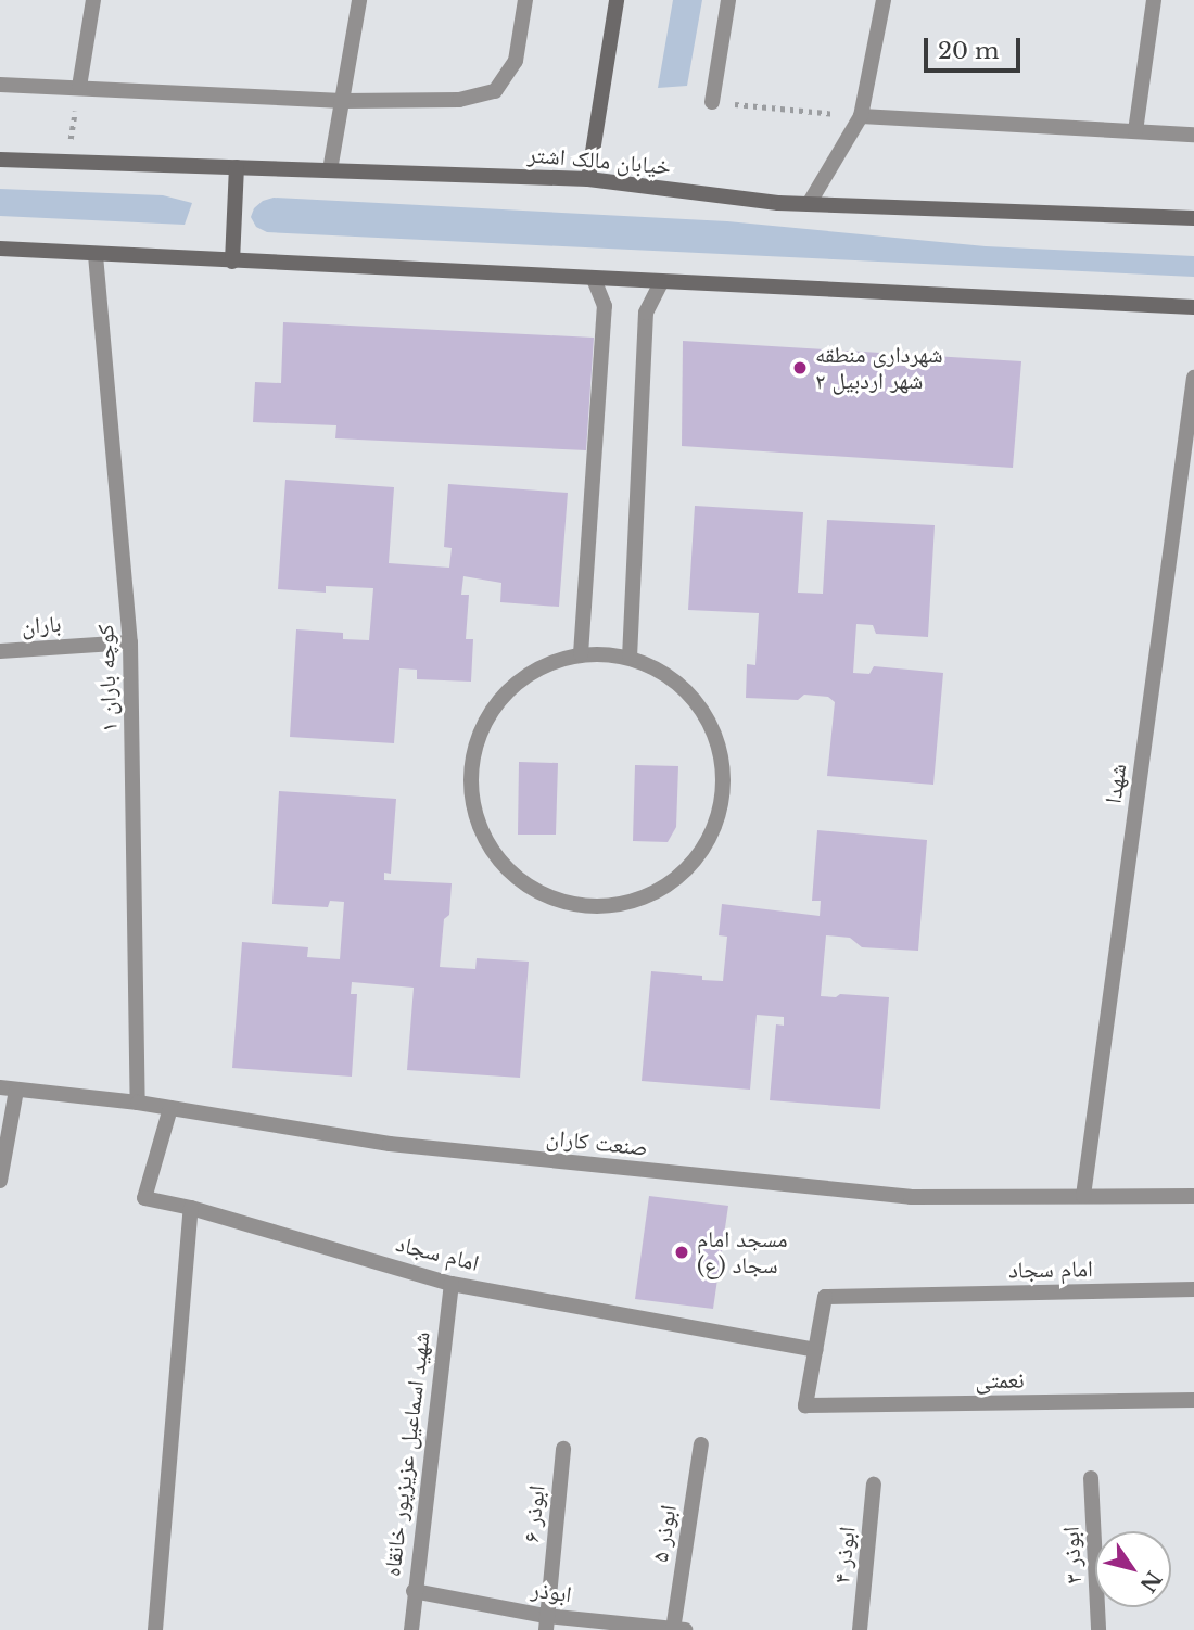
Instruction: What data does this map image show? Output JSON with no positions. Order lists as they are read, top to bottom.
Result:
{
  "streets": {
    "main road": ["خیابان مالک اشتر"],
    "street": [
      "باران",
      "کوچه باران ۱",
      "شهدا",
      "صنعت کاران",
      "امام سجاد",
      "نعمتی",
      "شهید اسماعیل عزیزپور خانقاه",
      "ابوذر ۶",
      "ابوذر ۵",
      "ابوذر ۴",
      "ابوذر ۳",
      "ابوذر"
    ]
  },
  "crossings": [
    ["باران", "کوچه باران ۱"],
    ["کوچه باران ۱", "صنعت کاران"],
    ["شهدا", "صنعت کاران"],
    ["صنعت کاران", "امام سجاد"],
    ["امام سجاد", "نعمتی"],
    ["امام سجاد", "شهید اسماعیل عزیزپور خانقاه"],
    ["شهید اسماعیل عزیزپور خانقاه", "ابوذر"],
    ["ابوذر ۶", "ابوذر"],
    ["ابوذر ۵", "ابوذر"]
  ],
  "places": ["شهرداری منطقه ۲ شهر اردبیل", "مسجد امام سجاد (ع)"],
  "scale_bar": "20 m",
  "north": "bottom right"
}
